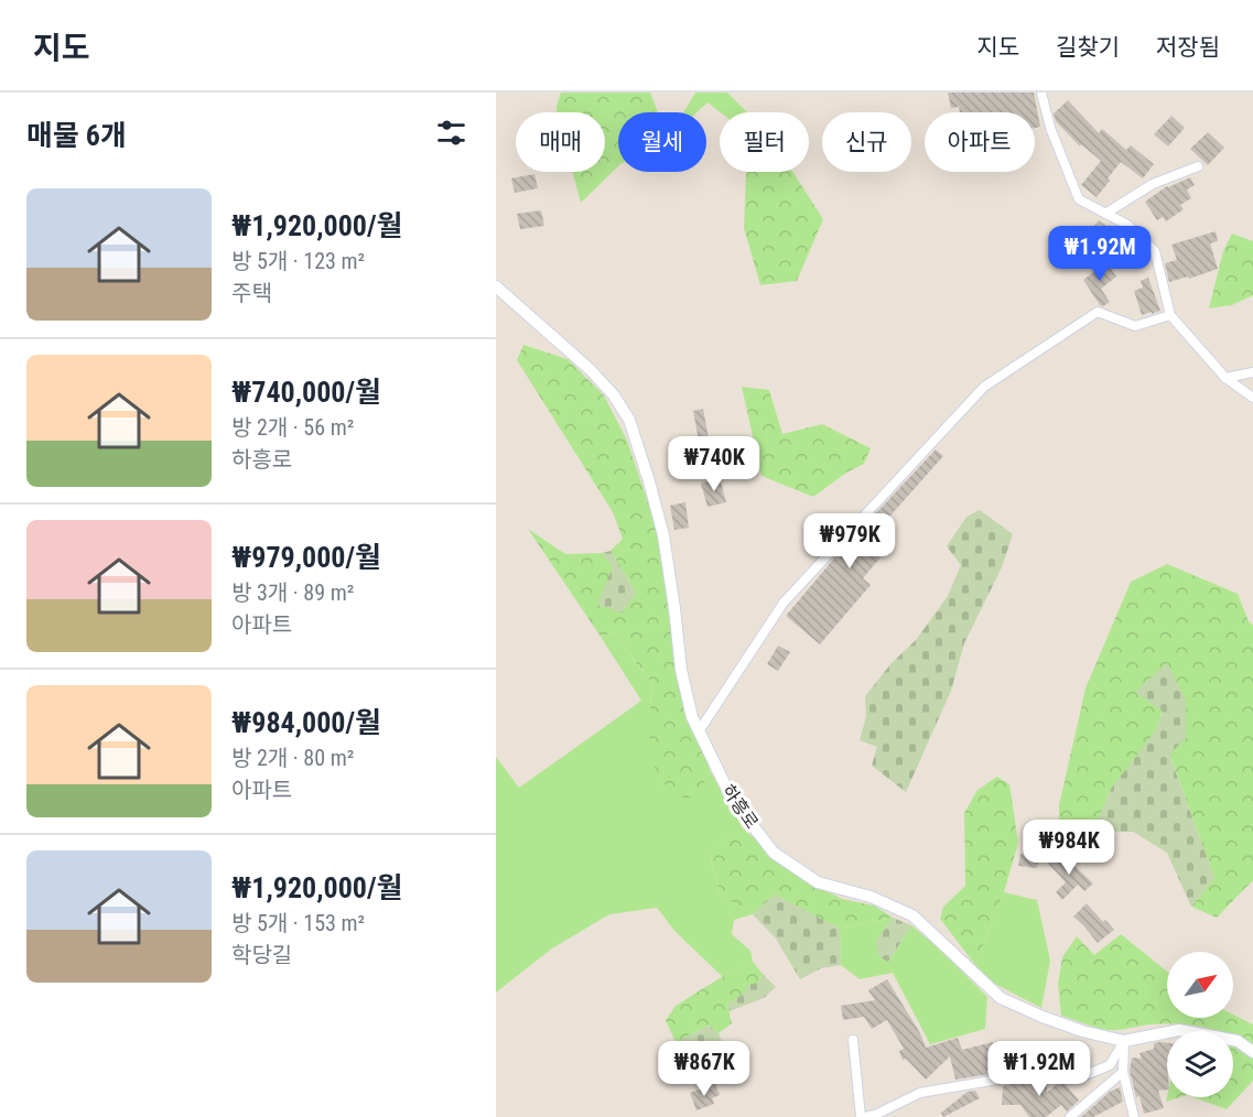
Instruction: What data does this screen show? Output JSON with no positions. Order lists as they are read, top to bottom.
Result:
{
  "streets": {
    "street": ["하흥로"]
  },
  "north": "top right",
  "page": {
    "header": "지도",
    "nav": ["지도", "길찾기", "저장됨"],
    "heading": "매물 6개",
    "chip": [
      "매매",
      "월세",
      "필터",
      "신규",
      "아파트"
    ],
    "list": [
      {
        "name": "₩1,920,000/월",
        "note": "방 5개 · 123 m² · 주택"
      },
      {
        "name": "₩740,000/월",
        "note": "방 2개 · 56 m² · 하흥로"
      },
      {
        "name": "₩979,000/월",
        "note": "방 3개 · 89 m² · 아파트"
      },
      {
        "name": "₩984,000/월",
        "note": "방 2개 · 80 m² · 아파트"
      },
      {
        "name": "₩1,920,000/월",
        "note": "방 5개 · 153 m² · 학당길"
      }
    ],
    "price": [
      "₩1.92M",
      "₩740K",
      "₩979K",
      "₩984K",
      "₩867K",
      "₩1.92M"
    ]
  }
}
